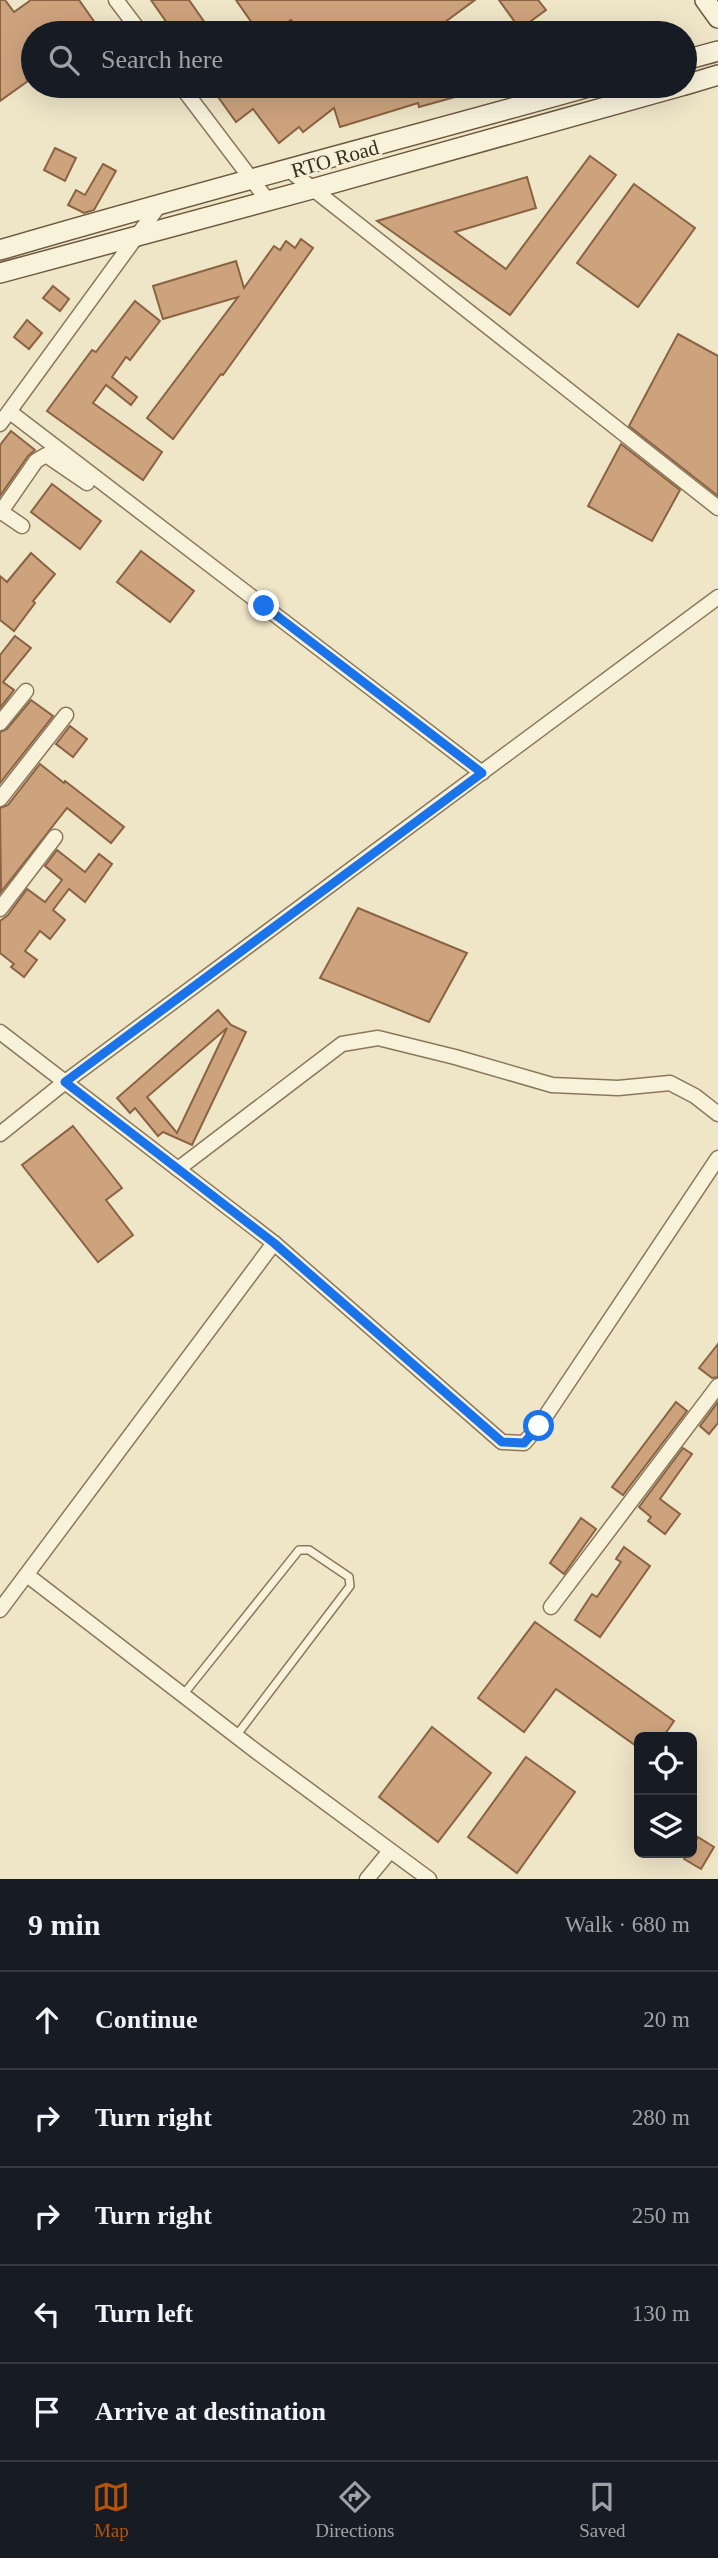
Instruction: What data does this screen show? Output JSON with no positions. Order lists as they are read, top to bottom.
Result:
{
  "streets": {
    "street": ["RTO Road"]
  },
  "page": {
    "search": "Search here",
    "heading": ["9 min", "Walk · 680 m"],
    "list": [
      ["Continue", "20 m"],
      ["Turn right", "280 m"],
      ["Turn right", "250 m"],
      ["Turn left", "130 m"],
      "Arrive at destination"
    ],
    "nav": ["Map", "Directions", "Saved"]
  }
}
